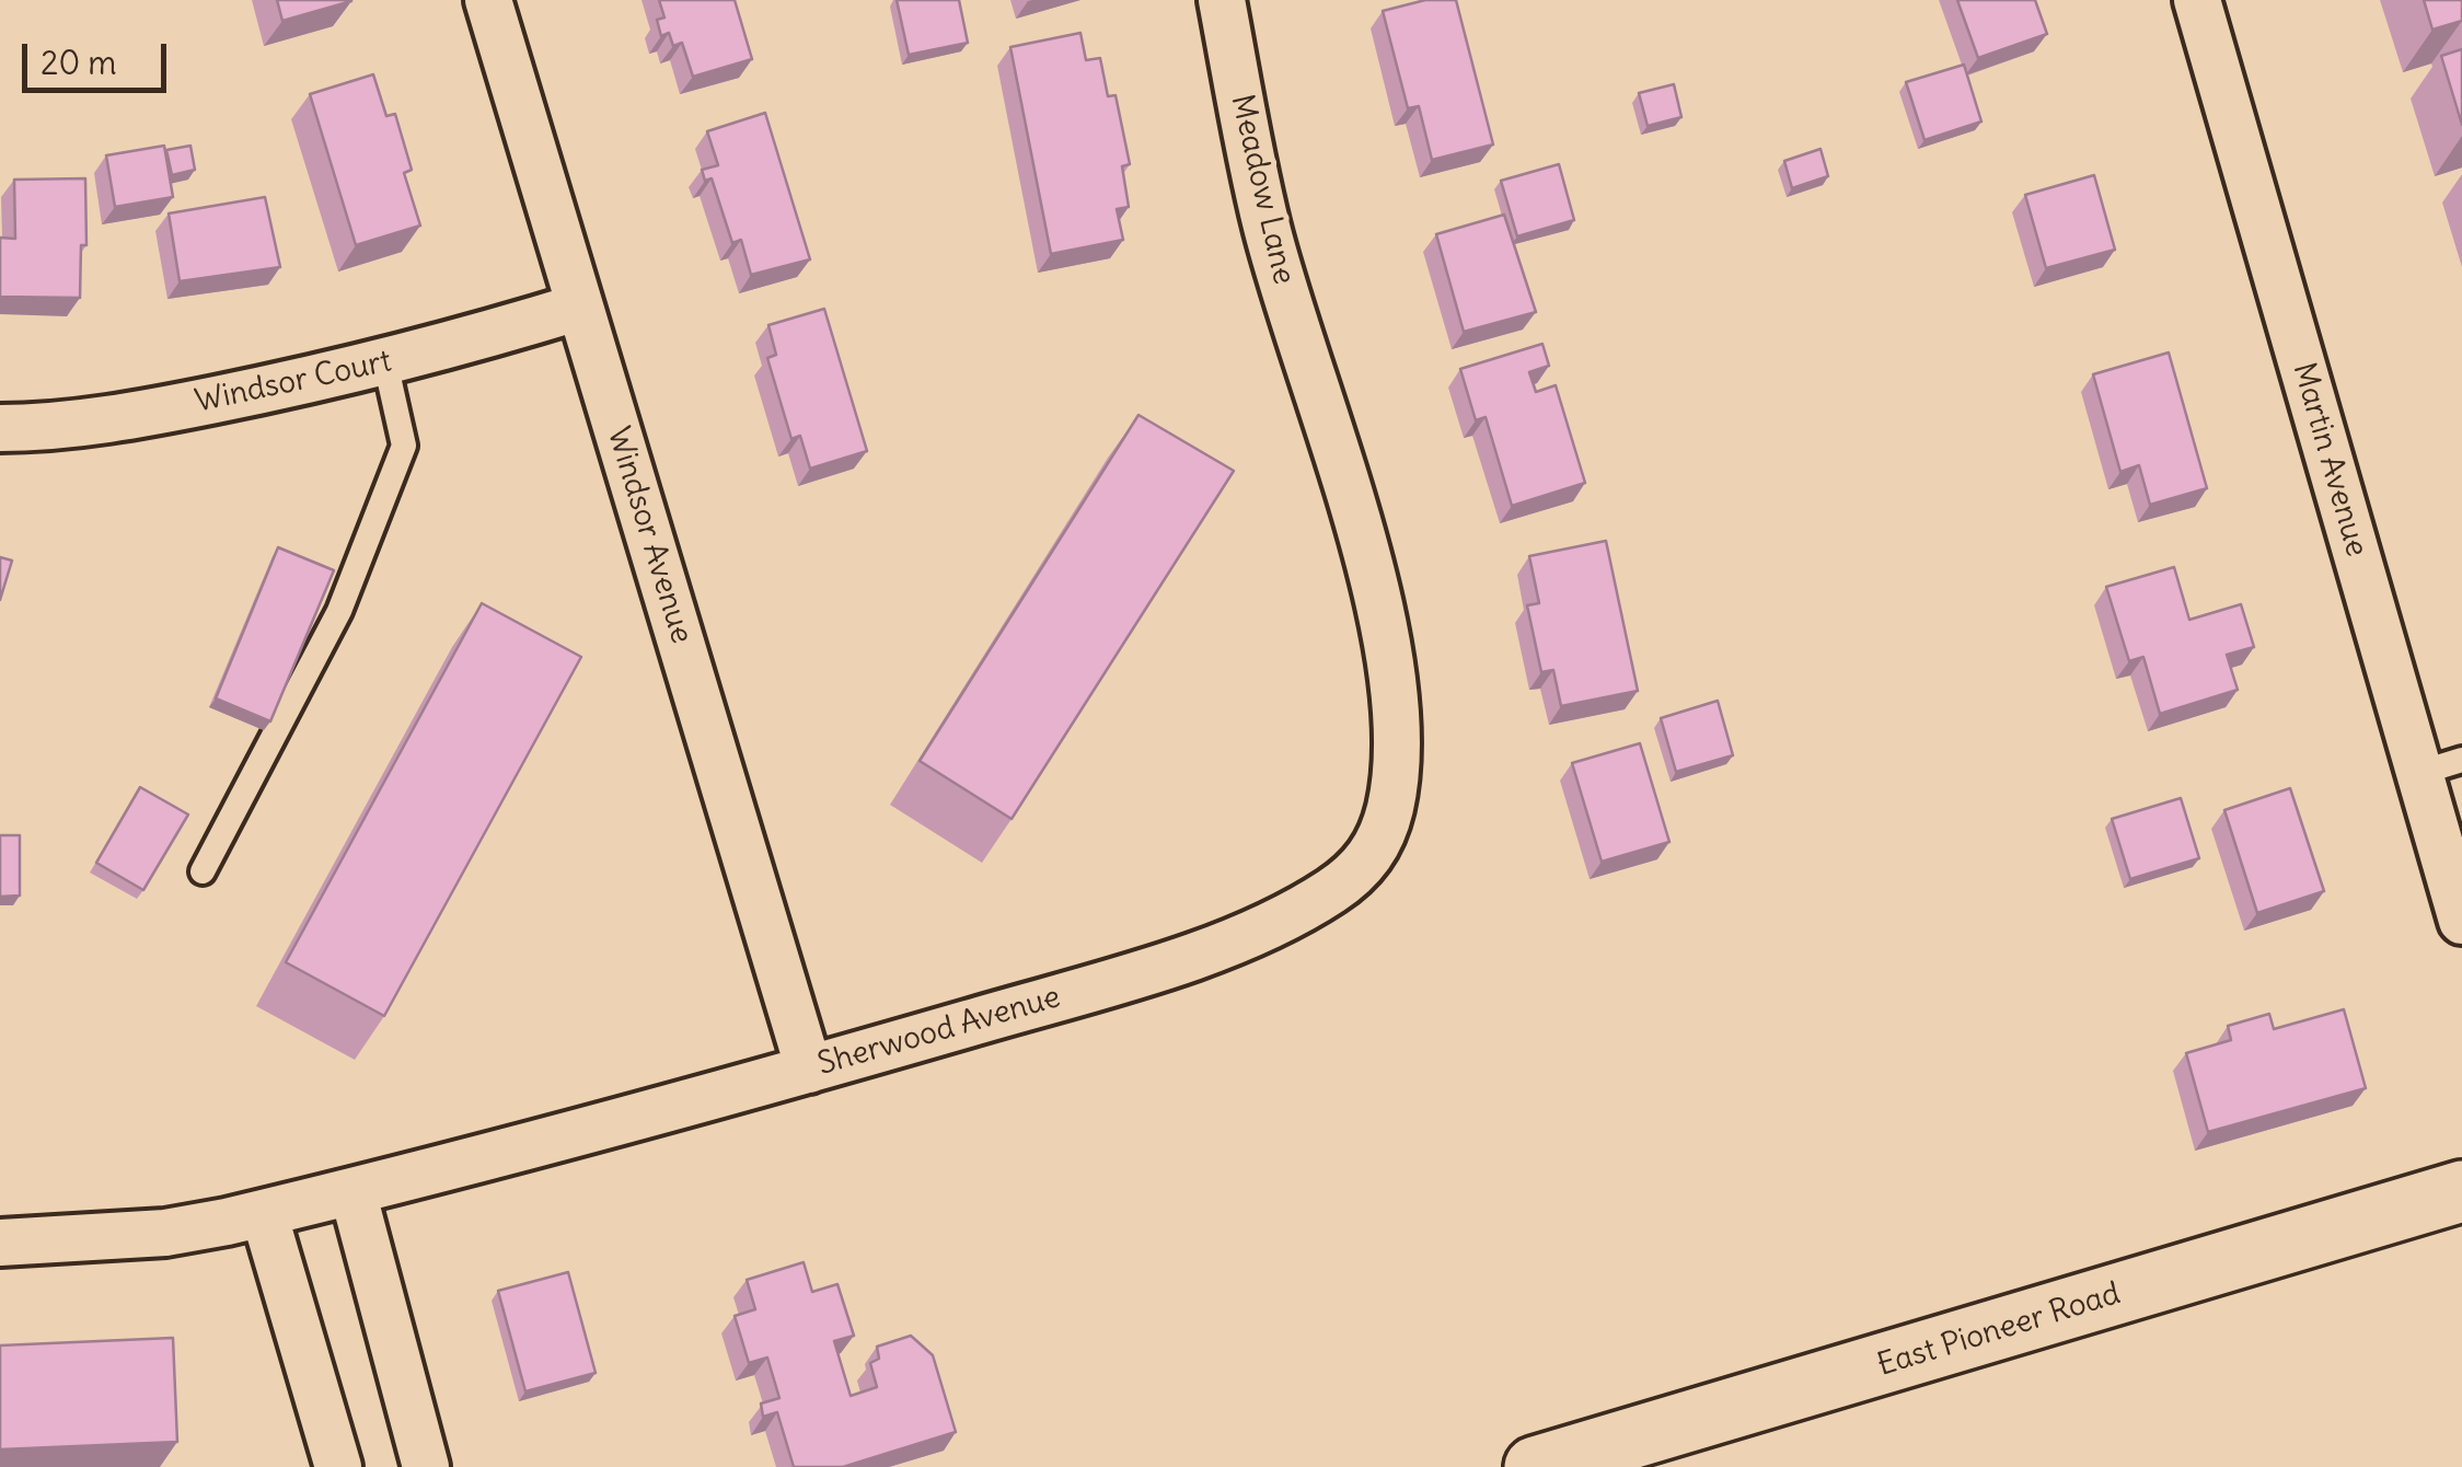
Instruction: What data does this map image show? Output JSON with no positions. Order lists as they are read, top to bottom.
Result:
{
  "streets": {
    "main road": ["East Pioneer Road"],
    "street": [
      "Meadow Lane",
      "Windsor Court",
      "Martin Avenue",
      "Windsor Avenue",
      "Sherwood Avenue"
    ]
  },
  "crossings": [
    ["Meadow Lane", "Sherwood Avenue"],
    ["Windsor Court", "Windsor Avenue"],
    ["Windsor Avenue", "Sherwood Avenue"]
  ],
  "scale_bar": "20 m"
}
